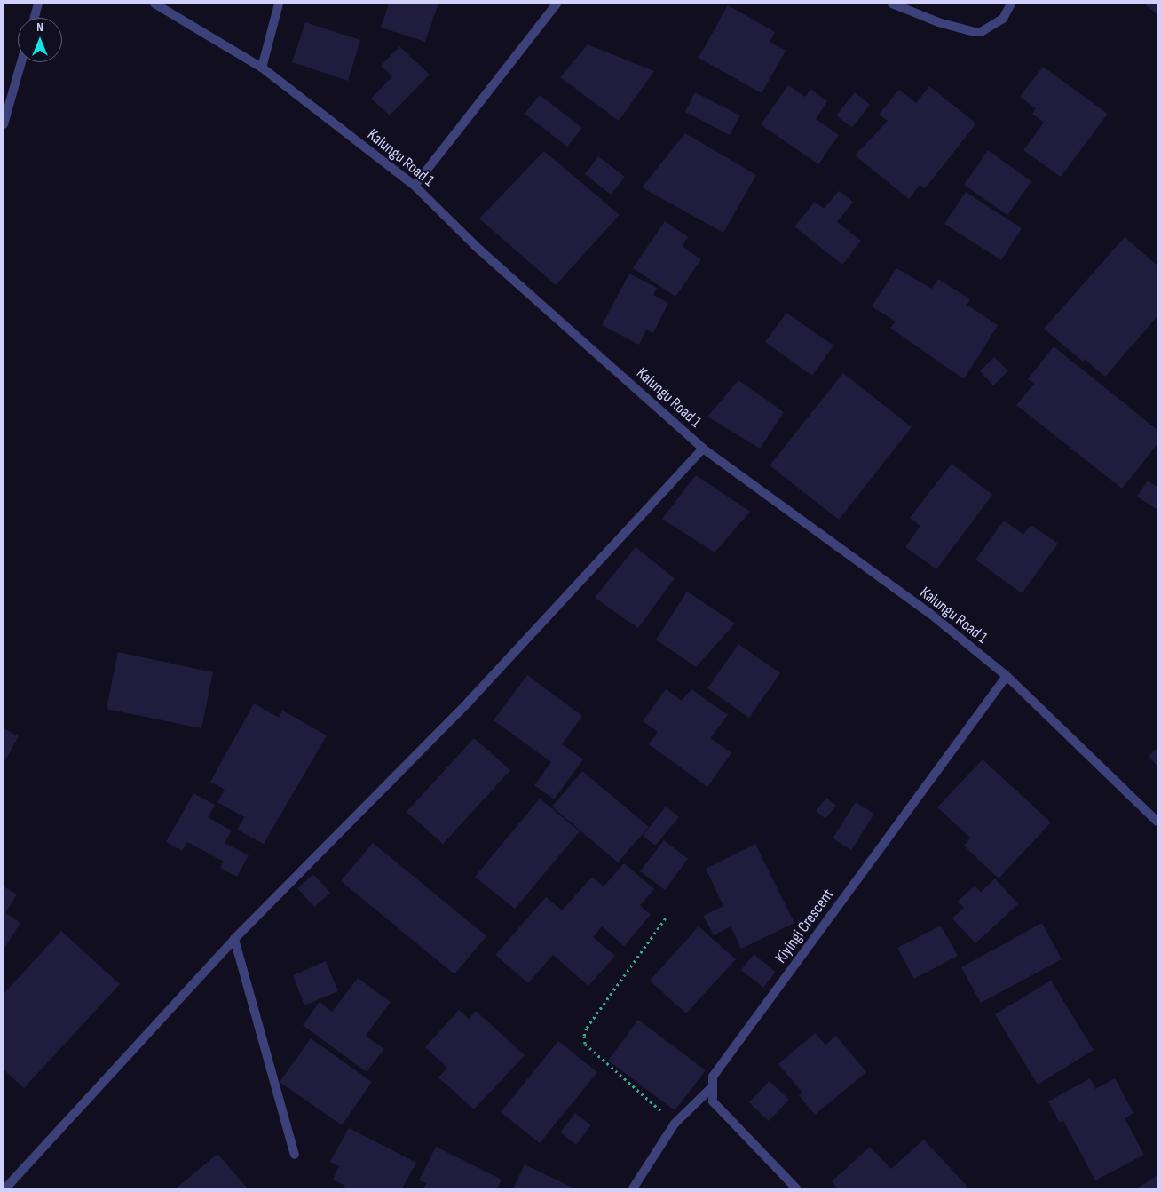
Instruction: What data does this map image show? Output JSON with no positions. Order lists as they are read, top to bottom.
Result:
{
  "streets": {
    "street": ["Kalungu Road 1", "Kiyingi Crescent"]
  },
  "crossings": [
    ["Kalungu Road 1", "Kiyingi Crescent"]
  ],
  "north": "top"
}
